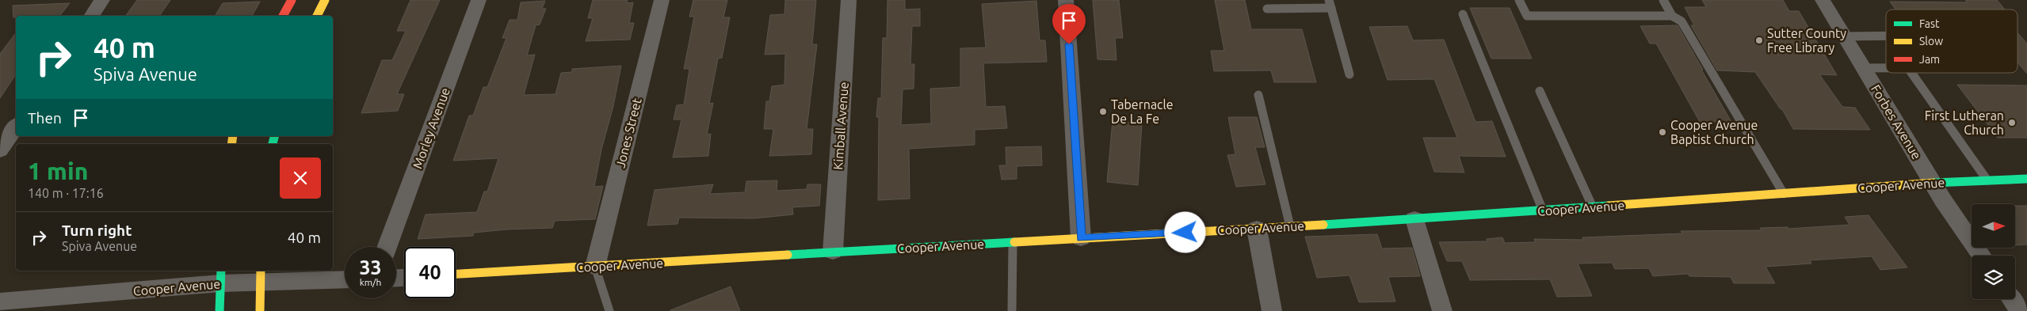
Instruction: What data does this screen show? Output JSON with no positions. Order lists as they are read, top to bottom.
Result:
{
  "streets": {
    "street": [
      "Forbes Avenue",
      "Kimball Avenue",
      "Morley Avenue",
      "Jones Street",
      "Cooper Avenue"
    ]
  },
  "crossings": [
    ["Forbes Avenue", "Cooper Avenue"],
    ["Kimball Avenue", "Cooper Avenue"],
    ["Jones Street", "Cooper Avenue"]
  ],
  "places": [
    "Sutter County Free Library",
    "Tabernacle De La Fe",
    "First Lutheran Church",
    "Cooper Avenue Baptist Church"
  ],
  "legend": ["Fast", "Slow", "Jam"],
  "north": "right",
  "page": {
    "turn": ["40 m", "Spiva Avenue"],
    "then": "Then",
    "heading": ["1 min", "140 m · 17:16"],
    "list": [
      {
        "name": "Turn right",
        "note": "Spiva Avenue",
        "value": "40 m"
      }
    ],
    "speed": "33 km/h",
    "limit": "40"
  }
}
